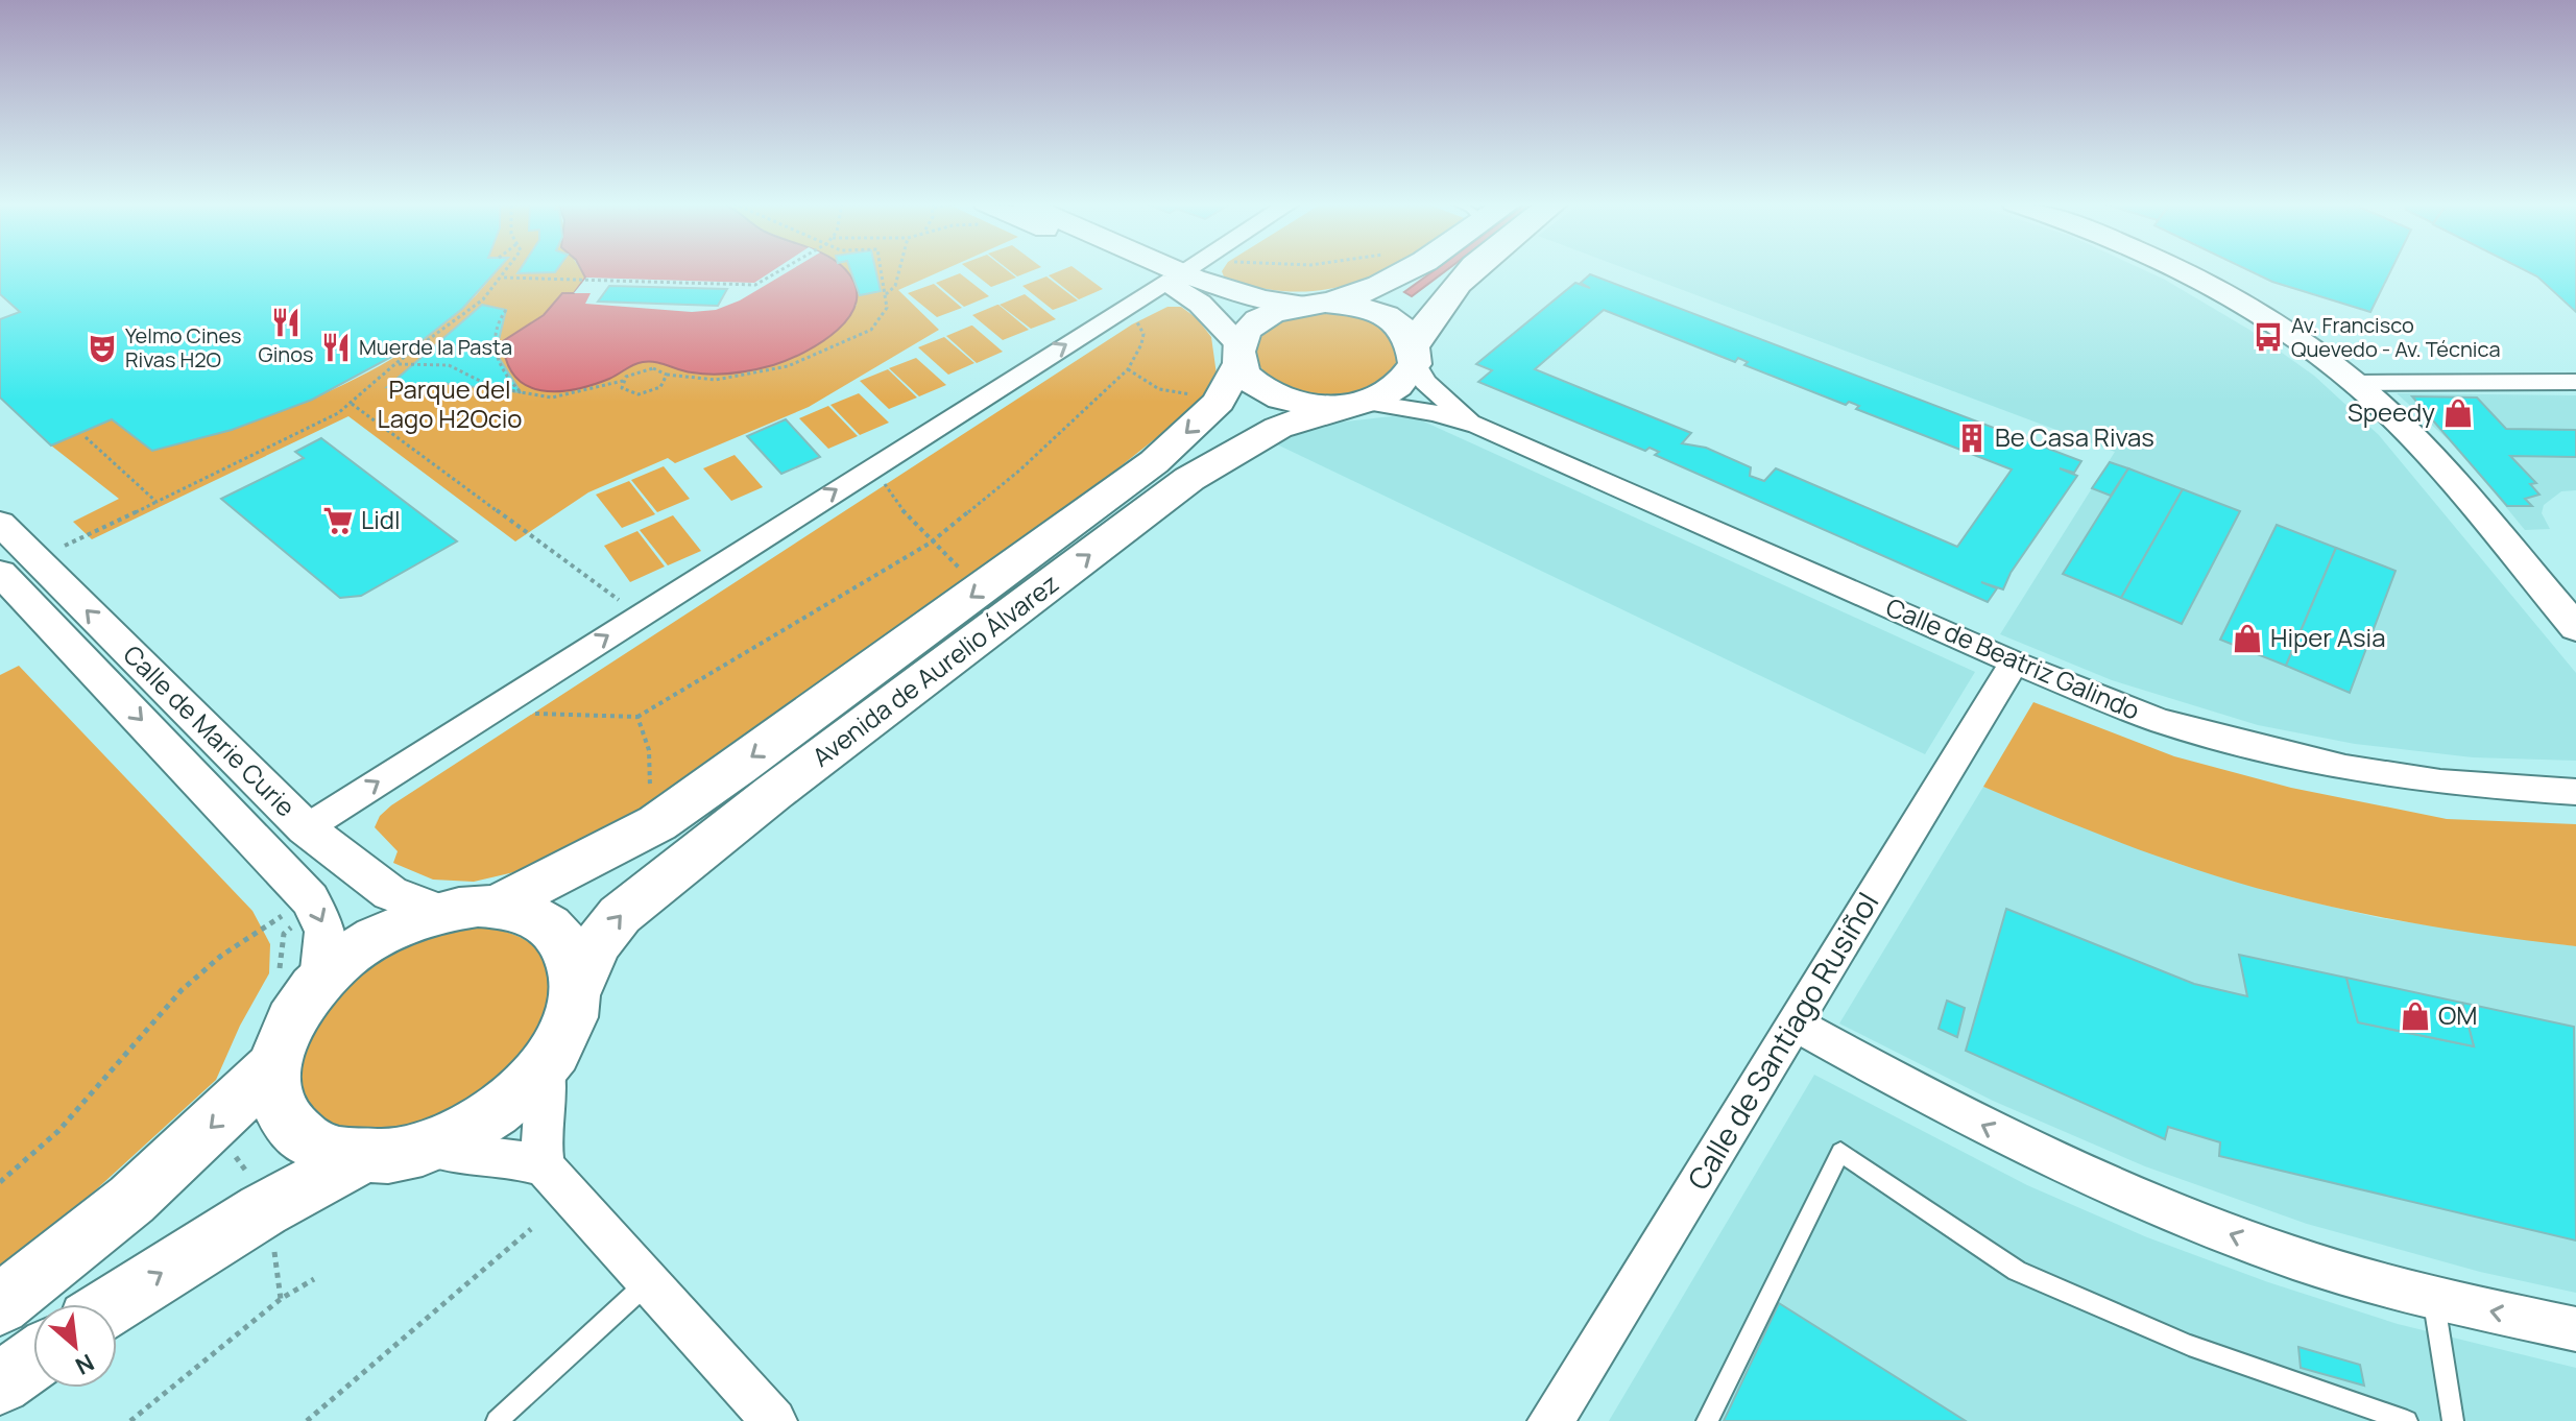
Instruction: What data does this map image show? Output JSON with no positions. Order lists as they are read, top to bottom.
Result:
{
  "streets": {
    "main road": ["Avenida de Aurelio Álvarez"],
    "street": ["Calle de Beatriz Galindo", "Calle de Marie Curie", "Calle de Santiago Rusiñol"]
  },
  "crossings": [
    ["Calle de Beatriz Galindo", "Avenida de Aurelio Álvarez"],
    ["Calle de Beatriz Galindo", "Calle de Santiago Rusiñol"],
    ["Avenida de Aurelio Álvarez", "Calle de Marie Curie"]
  ],
  "parks": ["Parque del Lago H2Ocio"],
  "places": {
    "restaurant": ["Ginos", "Muerde la Pasta"],
    "bus stop": ["Av. Francisco Quevedo - Av. Técnica"],
    "theatre": ["Yelmo Cines Rivas H2O"],
    "shop": ["Speedy", "Hiper Asia", "OM"],
    "building": ["Be Casa Rivas"],
    "supermarket": ["Lidl"]
  },
  "north": "bottom right"
}
